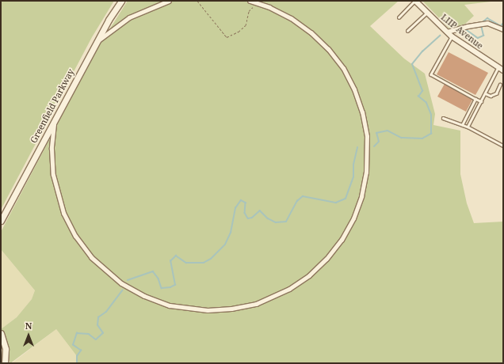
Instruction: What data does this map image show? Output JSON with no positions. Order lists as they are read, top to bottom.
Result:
{
  "streets": {
    "main road": ["Greenfield Parkway"],
    "street": ["LIIP Avenue"]
  },
  "north": "top"
}
